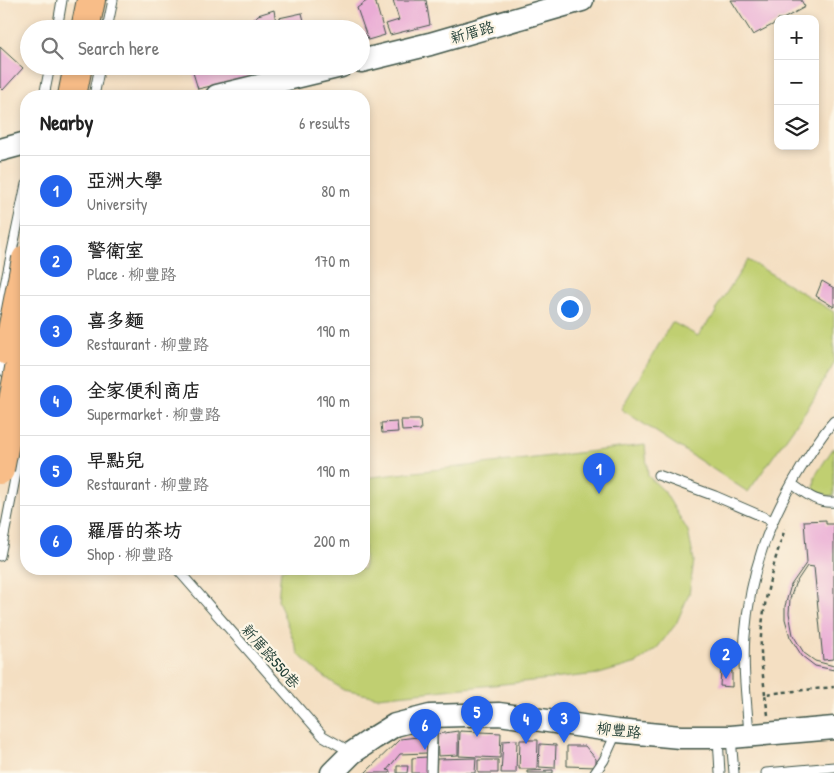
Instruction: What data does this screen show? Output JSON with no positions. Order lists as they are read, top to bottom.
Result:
{
  "streets": {
    "street": ["新厝路", "柳豐路"],
    "lane": ["新厝路550巷"]
  },
  "crossings": [
    ["新厝路550巷", "柳豐路"]
  ],
  "page": {
    "map_buttons": ["+", "−"],
    "search": "Search here",
    "heading": ["Nearby", "6 results"],
    "list": [
      {
        "mark": "1",
        "name": "亞洲大學",
        "note": "University",
        "value": "80 m"
      },
      {
        "mark": "2",
        "name": "警衛室",
        "note": "Place · 柳豐路",
        "value": "170 m"
      },
      {
        "mark": "3",
        "name": "喜多麵",
        "note": "Restaurant · 柳豐路",
        "value": "190 m"
      },
      {
        "mark": "4",
        "name": "全家便利商店",
        "note": "Supermarket · 柳豐路",
        "value": "190 m"
      },
      {
        "mark": "5",
        "name": "早點兒",
        "note": "Restaurant · 柳豐路",
        "value": "190 m"
      },
      {
        "mark": "6",
        "name": "羅厝的茶坊",
        "note": "Shop · 柳豐路",
        "value": "200 m"
      }
    ],
    "pins": [
      "1",
      "2",
      "5",
      "3",
      "4",
      "6"
    ]
  }
}
